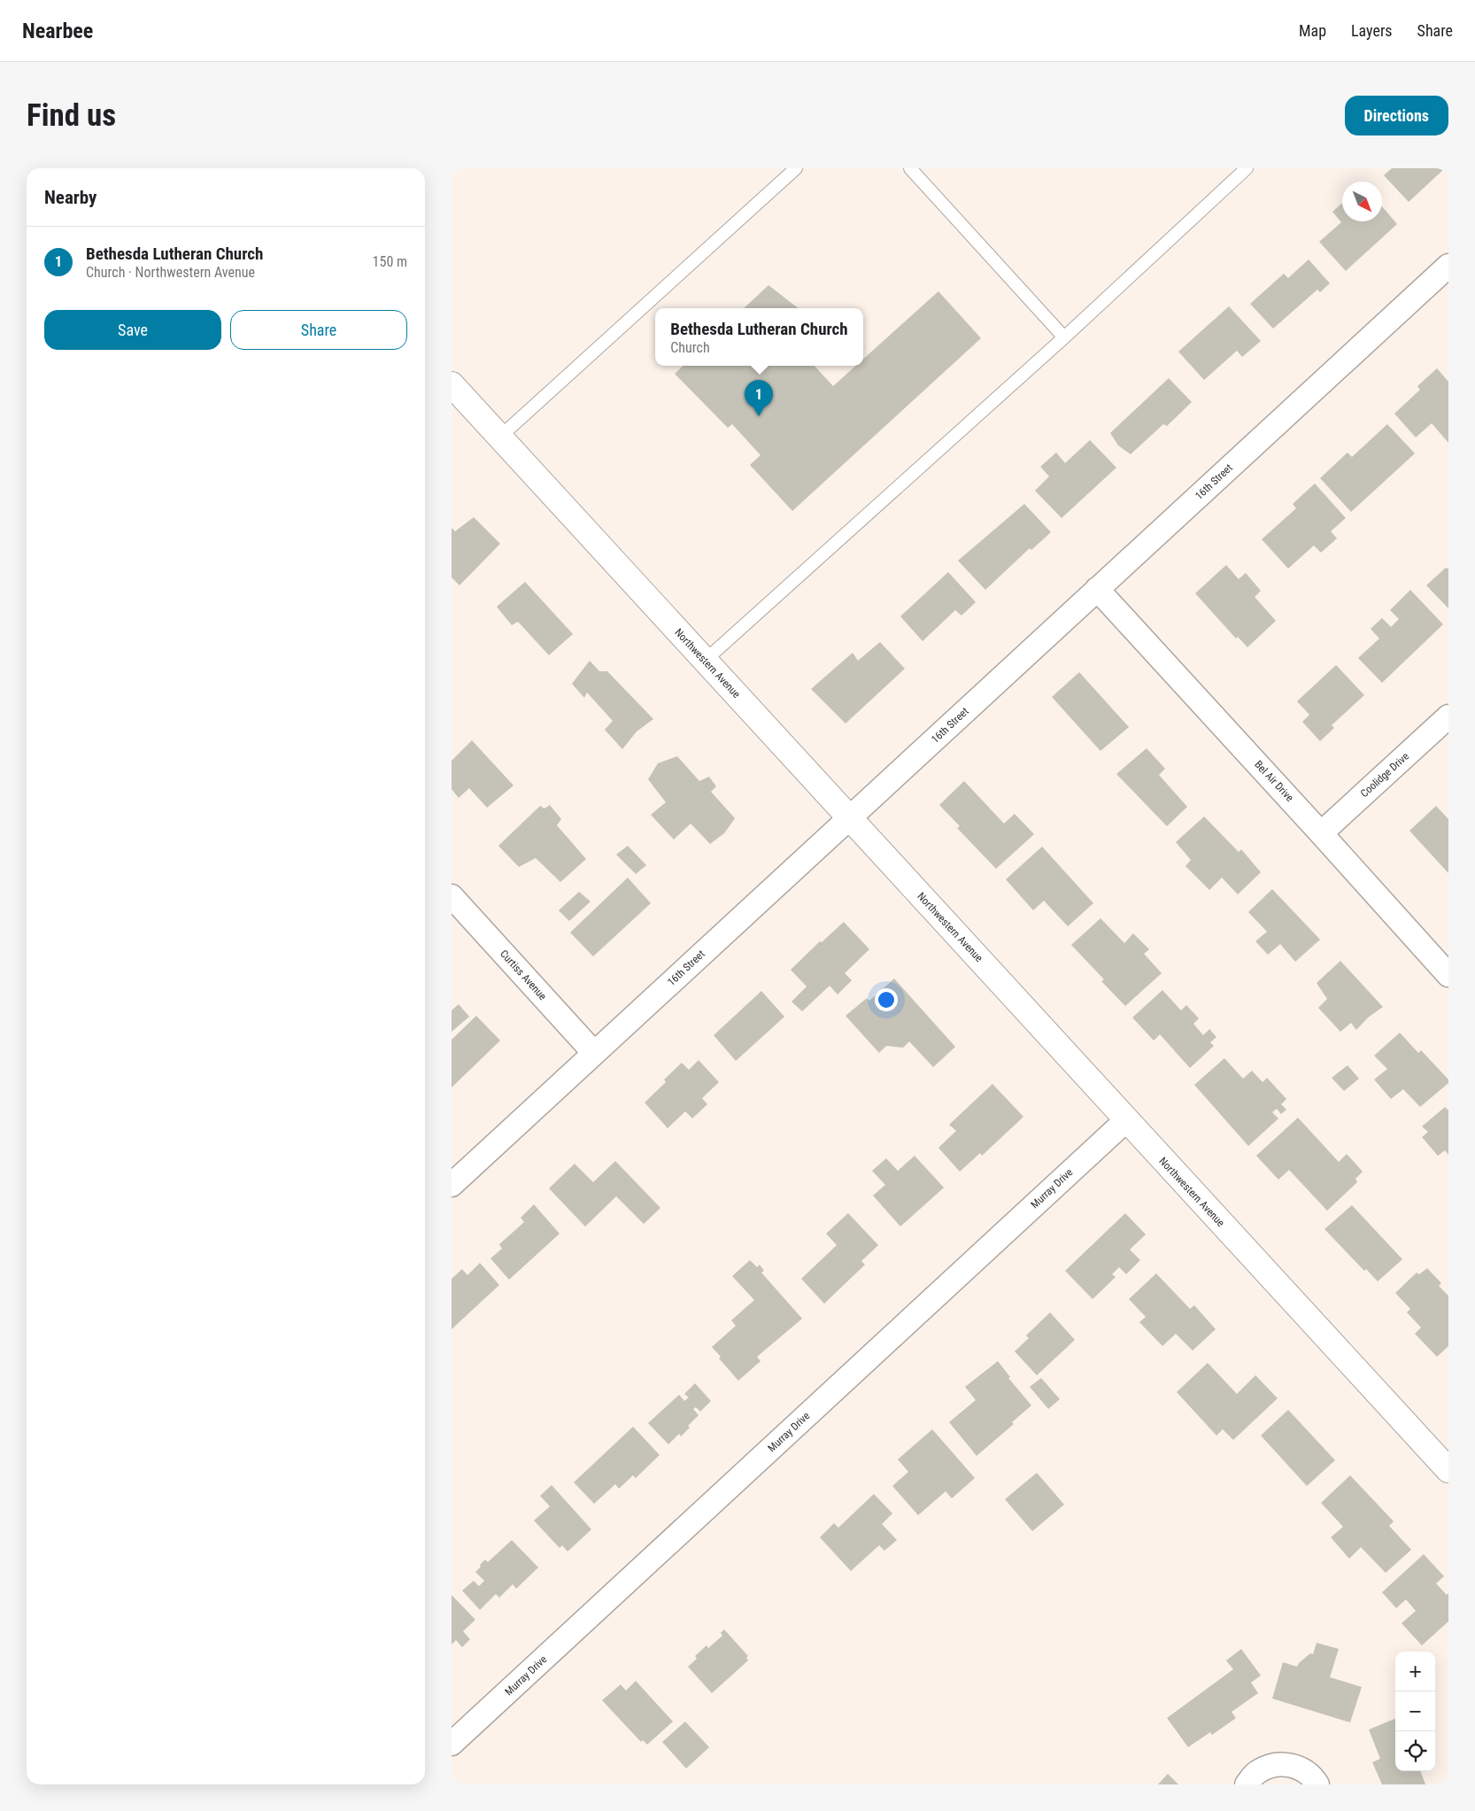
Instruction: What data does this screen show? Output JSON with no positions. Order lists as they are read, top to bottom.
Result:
{
  "streets": {
    "street": [
      "16th Street",
      "Northwestern Avenue",
      "Coolidge Drive",
      "Bel Air Drive",
      "Curtiss Avenue",
      "Murray Drive"
    ]
  },
  "crossings": [
    ["16th Street", "Northwestern Avenue"],
    ["16th Street", "Bel Air Drive"],
    ["16th Street", "Curtiss Avenue"],
    ["Northwestern Avenue", "Murray Drive"],
    ["Coolidge Drive", "Bel Air Drive"]
  ],
  "north": "bottom right",
  "page": {
    "header": "Nearbee",
    "nav": ["Map", "Layers", "Share"],
    "buttons": [
      "Directions",
      ["Save", "Share"]
    ],
    "title": "Find us",
    "heading": "Nearby",
    "list": [
      {
        "mark": "1",
        "name": "Bethesda Lutheran Church",
        "note": "Church · Northwestern Avenue",
        "value": "150 m"
      }
    ],
    "popup": ["Bethesda Lutheran Church", "Church"],
    "pins": "1",
    "map_buttons": ["+", "−"]
  }
}
